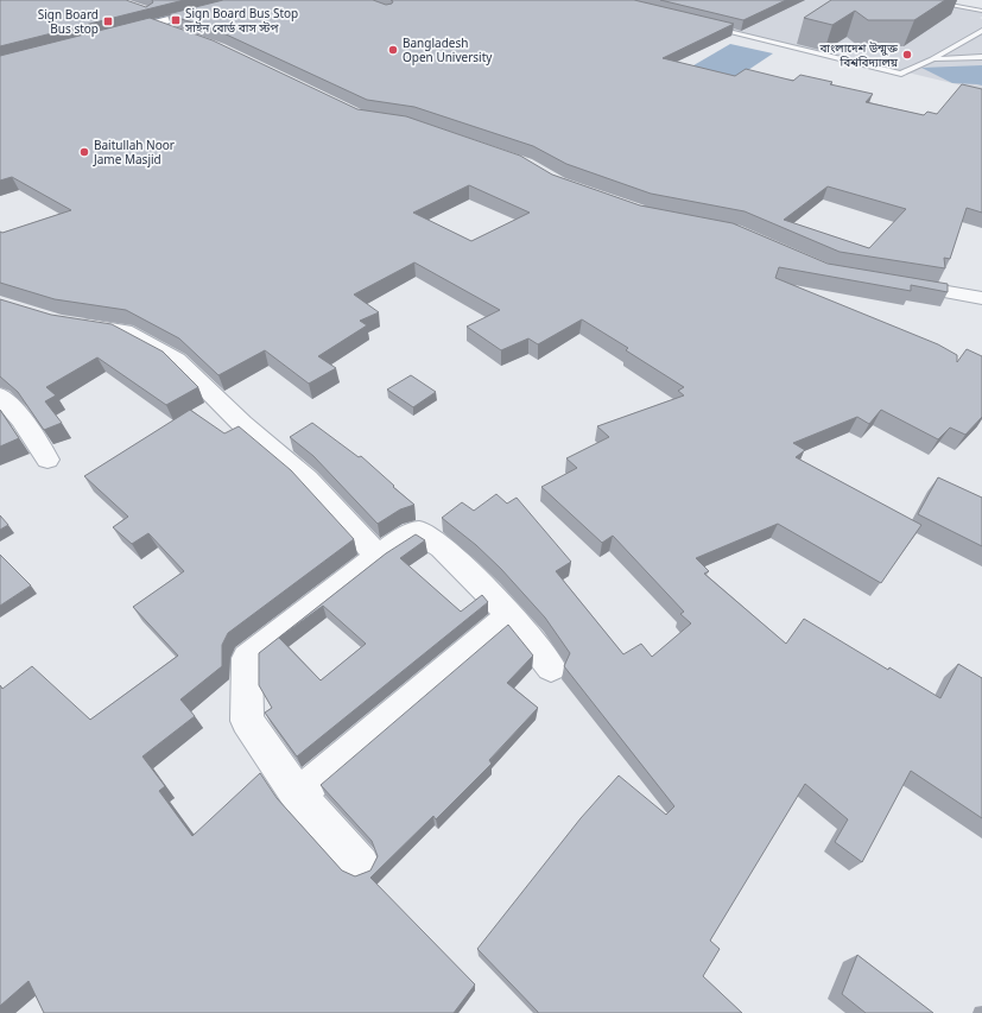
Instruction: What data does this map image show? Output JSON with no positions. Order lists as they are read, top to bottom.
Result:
{
  "places": {
    "transit": ["Sign Board Bus Stop সাইন বোর্ড বাস স্টপ", "Sign Board Bus stop"],
    "other": ["Bangladesh Open University", "বাংলাদেশ উন্মুক্ত বিশ্ববিদ্যালয়", "Baitullah Noor Jame Masjid"]
  }
}
